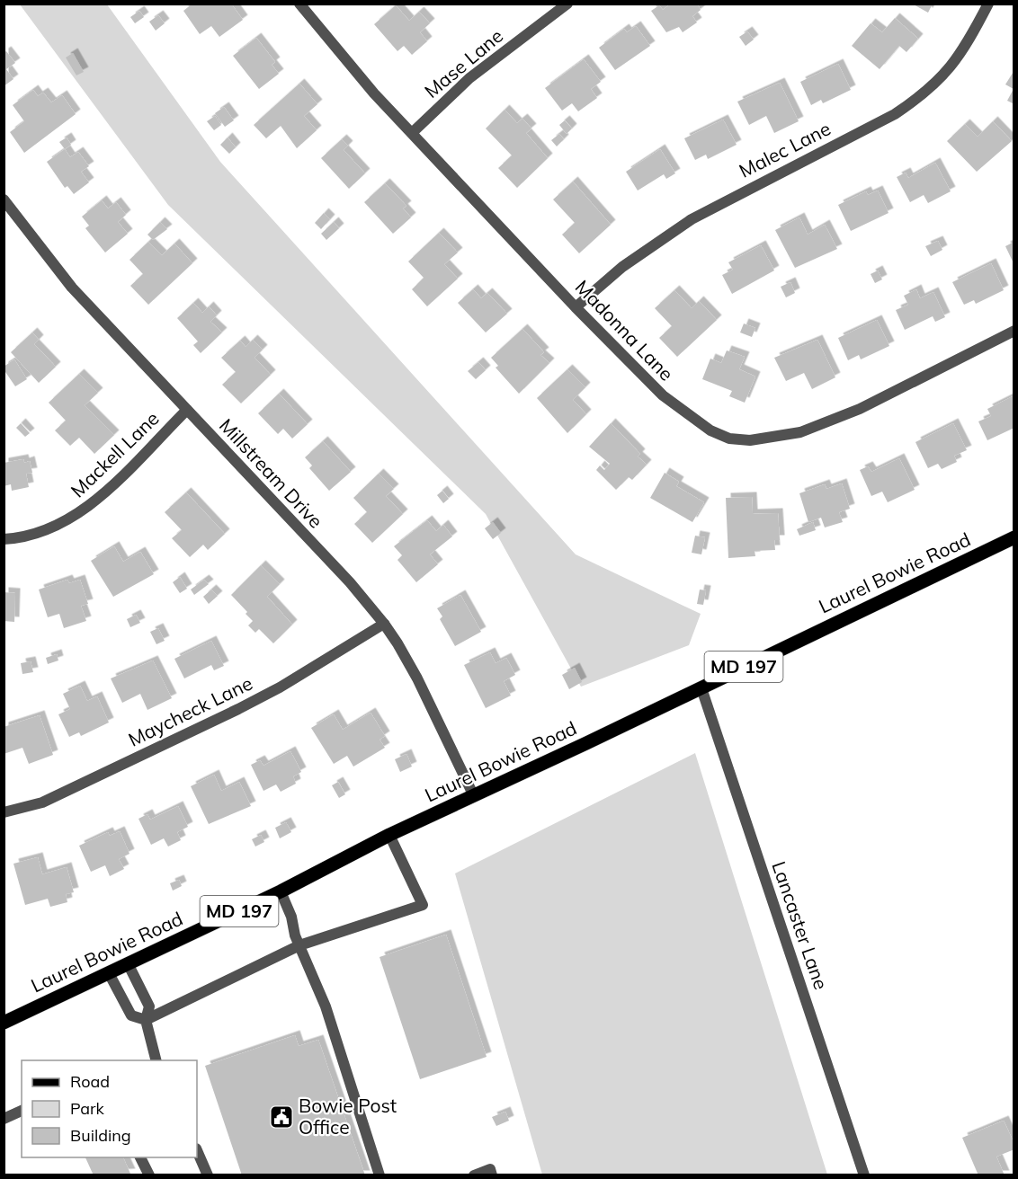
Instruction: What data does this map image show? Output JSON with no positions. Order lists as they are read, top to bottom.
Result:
{
  "streets": {
    "main road": ["Laurel Bowie Road", "MD 197"],
    "street": [
      "Mase Lane",
      "Malec Lane",
      "Madonna Lane",
      "Mackell Lane",
      "Millstream Drive",
      "Maycheck Lane",
      "Lancaster Lane"
    ]
  },
  "crossings": [
    ["Mase Lane", "Madonna Lane"],
    ["Malec Lane", "Madonna Lane"],
    ["Mackell Lane", "Millstream Drive"],
    ["Millstream Drive", "Laurel Bowie Road"],
    ["Millstream Drive", "Maycheck Lane"],
    ["Laurel Bowie Road", "Lancaster Lane"]
  ],
  "places": {
    "public building": ["Bowie Post Office"]
  },
  "legend": ["Road", "Park", "Building"]
}
